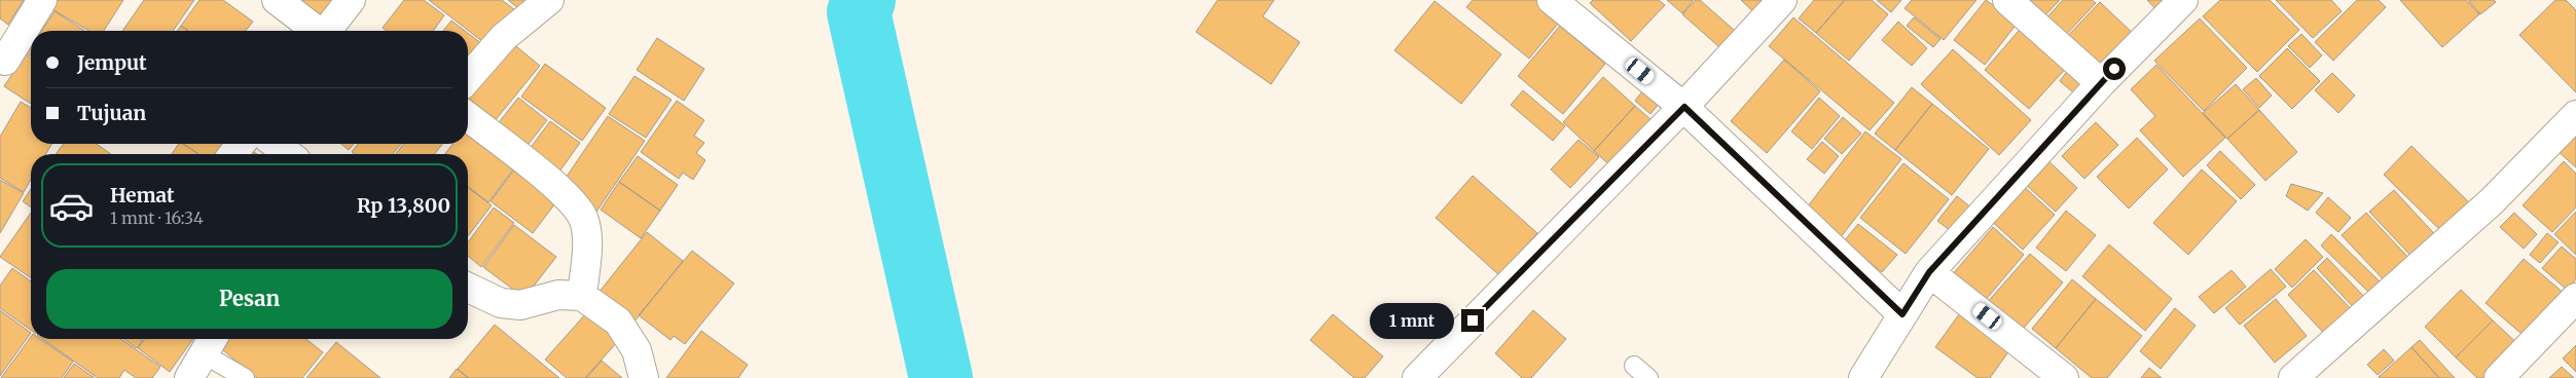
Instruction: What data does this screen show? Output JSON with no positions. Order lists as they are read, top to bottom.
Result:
{
  "page": {
    "banner": ["Jemput", "Tujuan"],
    "list": [
      {
        "name": "Hemat",
        "note": "1 mnt · 16:34",
        "value": "Rp 13,800"
      }
    ],
    "buttons": "Pesan",
    "bubble": "1 mnt"
  }
}
